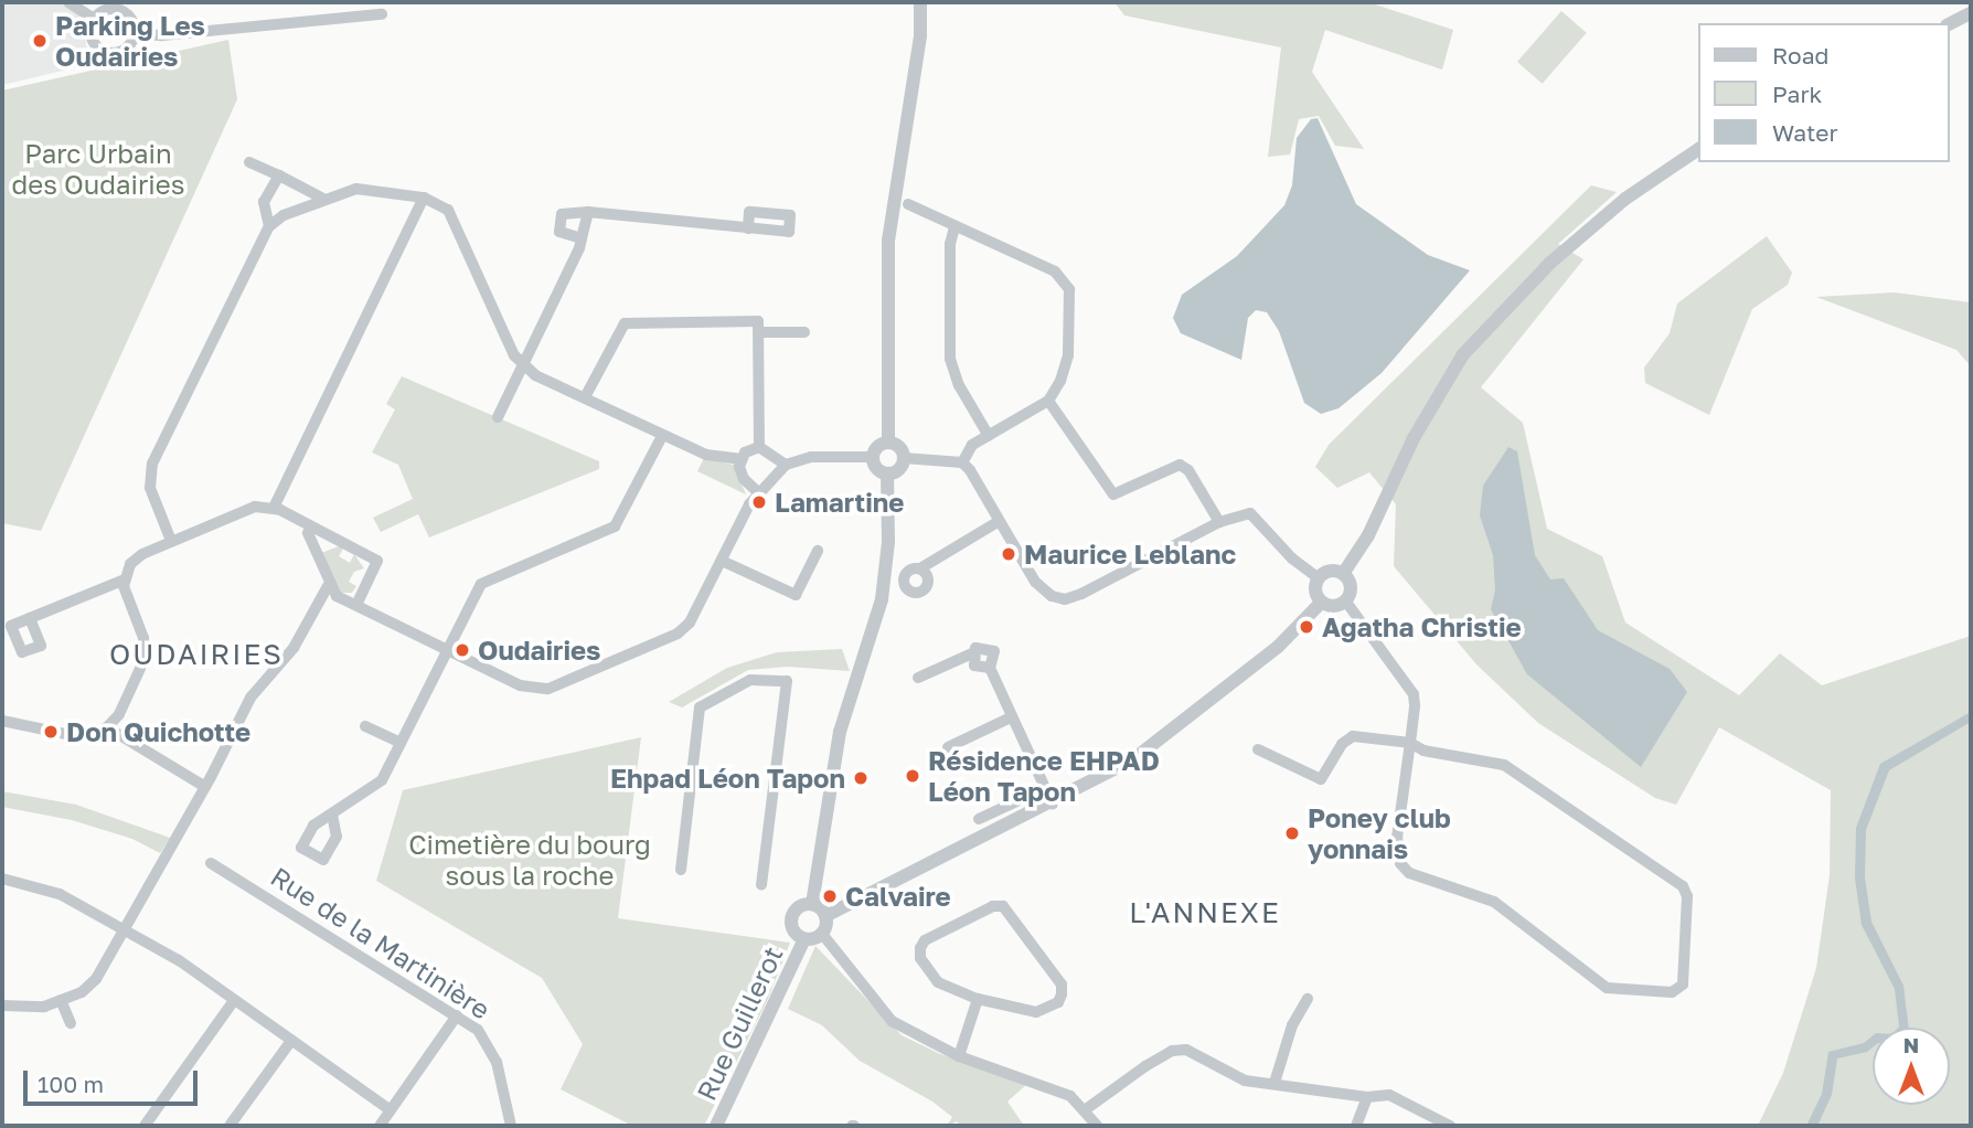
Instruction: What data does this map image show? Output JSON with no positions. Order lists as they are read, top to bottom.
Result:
{
  "streets": {
    "street": ["Rue de la Martinière", "Rue Guillerot"]
  },
  "districts": ["OUDAIRIES", "L'ANNEXE"],
  "parks": ["Parc Urbain des Oudairies", "Cimetière du bourg sous la roche"],
  "places": [
    "Parking Les Oudairies",
    "Lamartine",
    "Maurice Leblanc",
    "Agatha Christie",
    "Oudairies",
    "Don Quichotte",
    "Résidence EHPAD Léon Tapon",
    "Ehpad Léon Tapon",
    "Poney club yonnais",
    "Calvaire"
  ],
  "legend": ["Road", "Park", "Water"],
  "scale_bar": "100 m",
  "north": "top"
}
